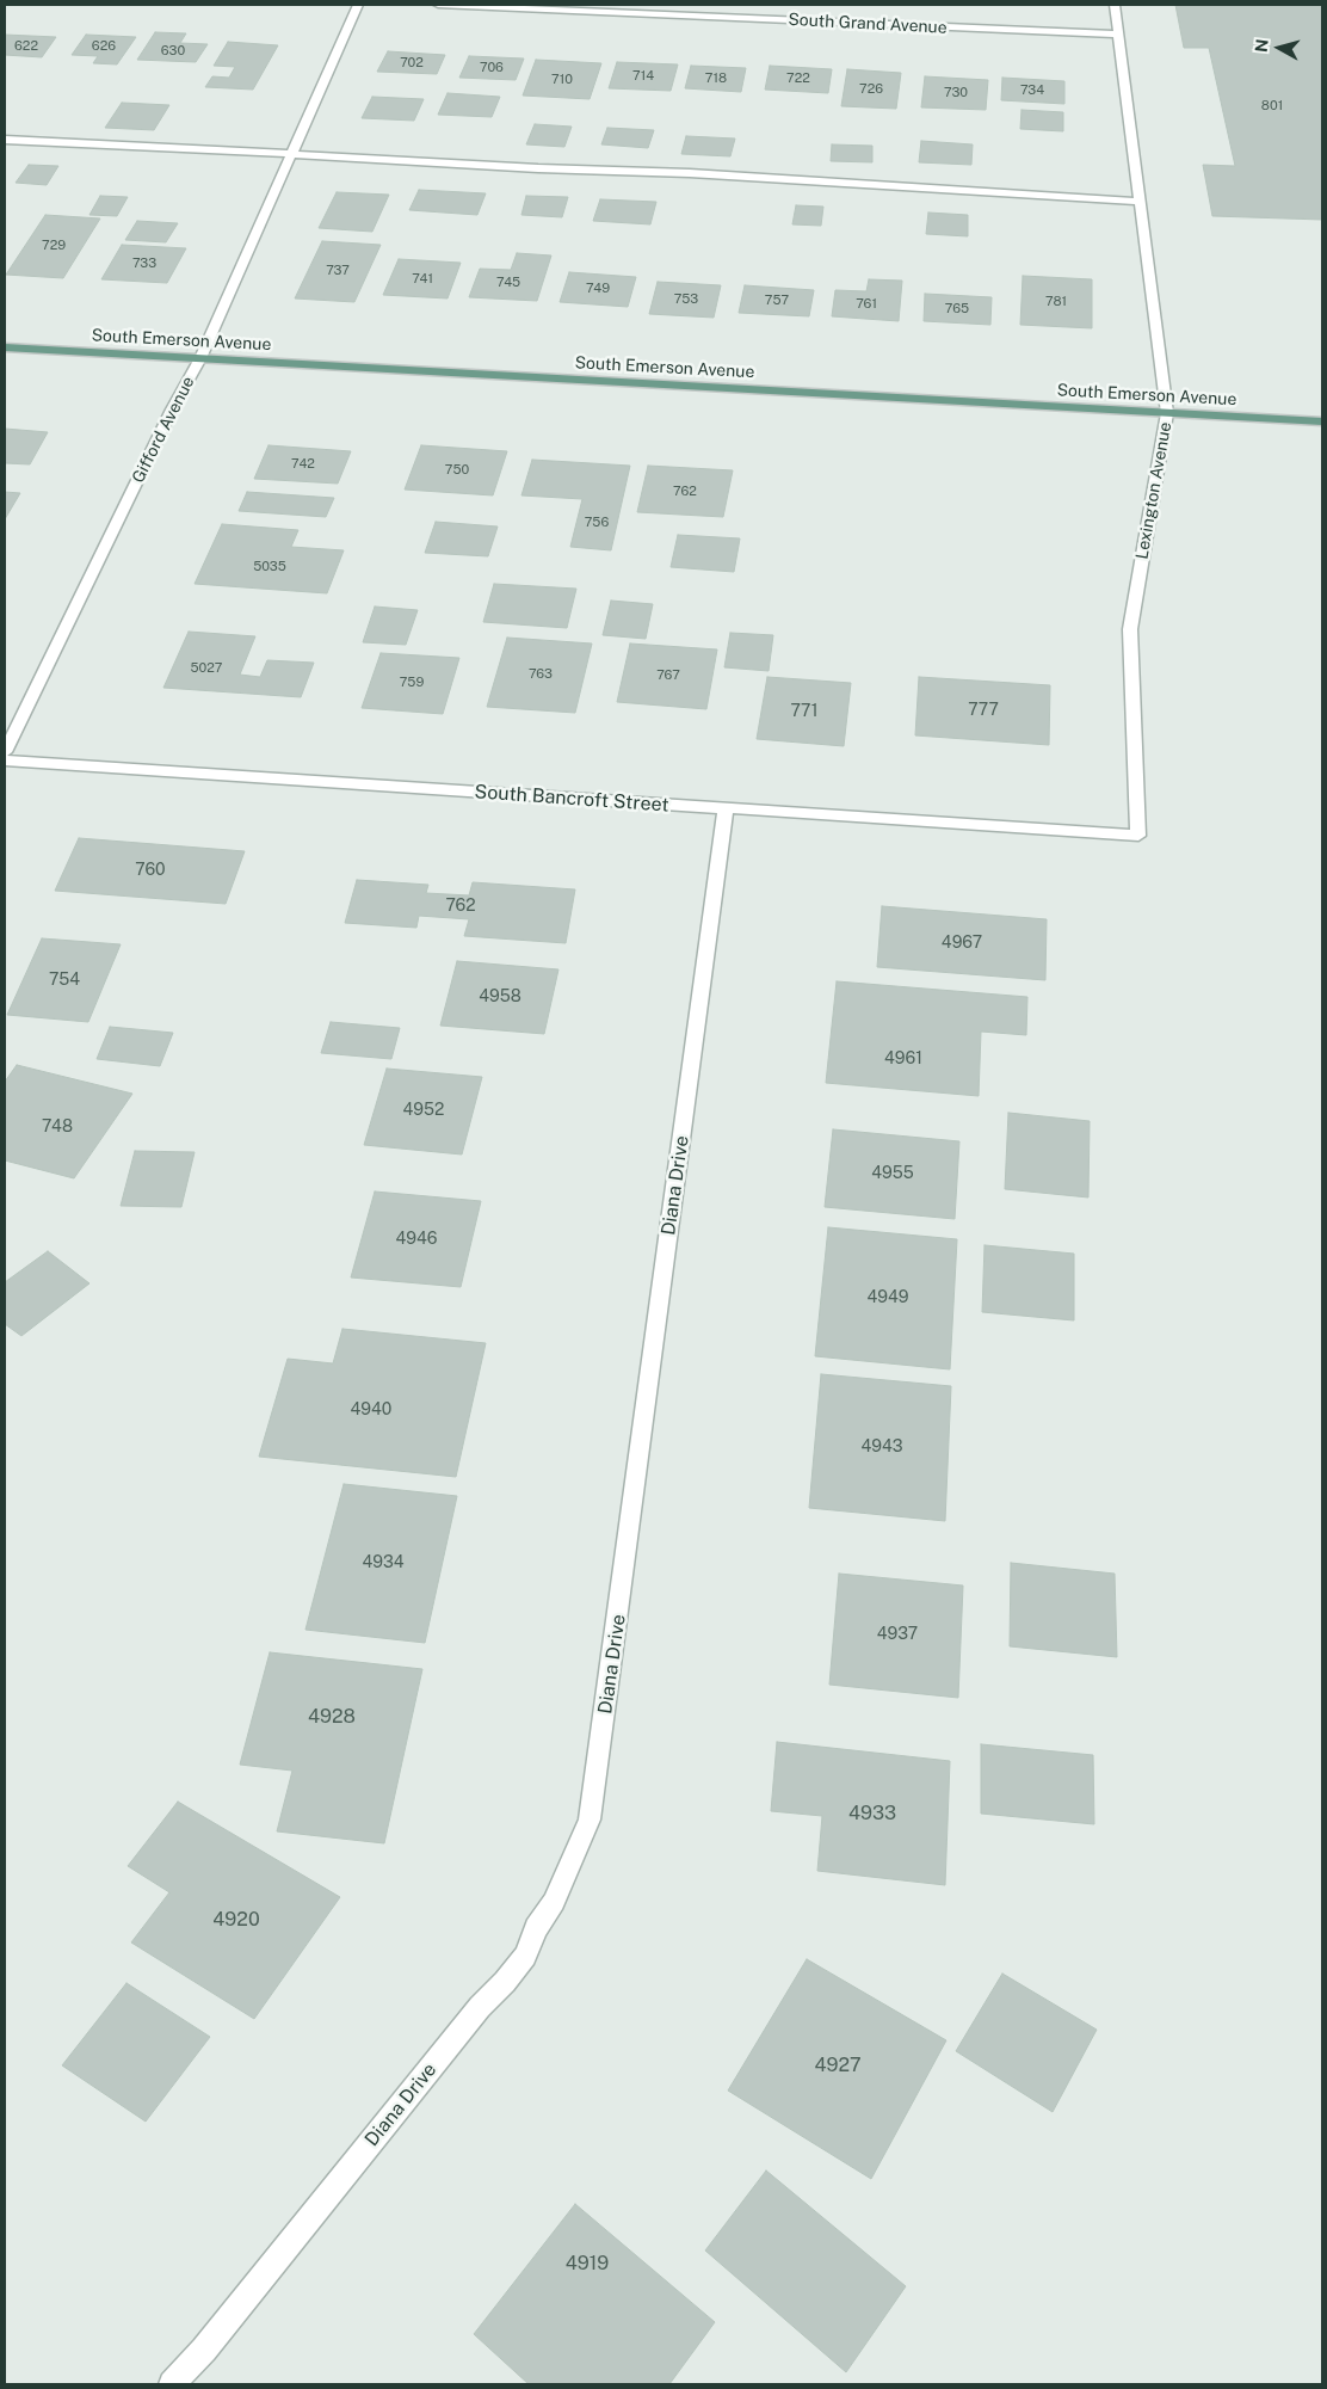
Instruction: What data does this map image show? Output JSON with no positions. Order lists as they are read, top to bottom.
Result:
{
  "streets": {
    "main road": ["South Emerson Avenue"],
    "street": [
      "South Grand Avenue",
      "Gifford Avenue",
      "Lexington Avenue",
      "South Bancroft Street",
      "Diana Drive"
    ]
  },
  "crossings": [
    ["South Grand Avenue", "Lexington Avenue"],
    ["South Emerson Avenue", "Gifford Avenue"],
    ["South Emerson Avenue", "Lexington Avenue"],
    ["Lexington Avenue", "South Bancroft Street"],
    ["South Bancroft Street", "Diana Drive"]
  ],
  "house_numbers": [
    "622",
    "626",
    "630",
    "702",
    "706",
    "714",
    "718",
    "722",
    "710",
    "726",
    "734",
    "730",
    "801",
    "729",
    "733",
    "737",
    "741",
    "745",
    "749",
    "753",
    "757",
    "781",
    "761",
    "765",
    "742",
    "750",
    "762",
    "756",
    "5035",
    "5027",
    "763",
    "767",
    "759",
    "777",
    "771",
    "760",
    "762",
    "4967",
    "754",
    "4958",
    "4961",
    "4952",
    "748",
    "4955",
    "4946",
    "4949",
    "4940",
    "4943",
    "4934",
    "4937",
    "4928",
    "4933",
    "4920",
    "4927",
    "4919"
  ],
  "north": "left"
}
